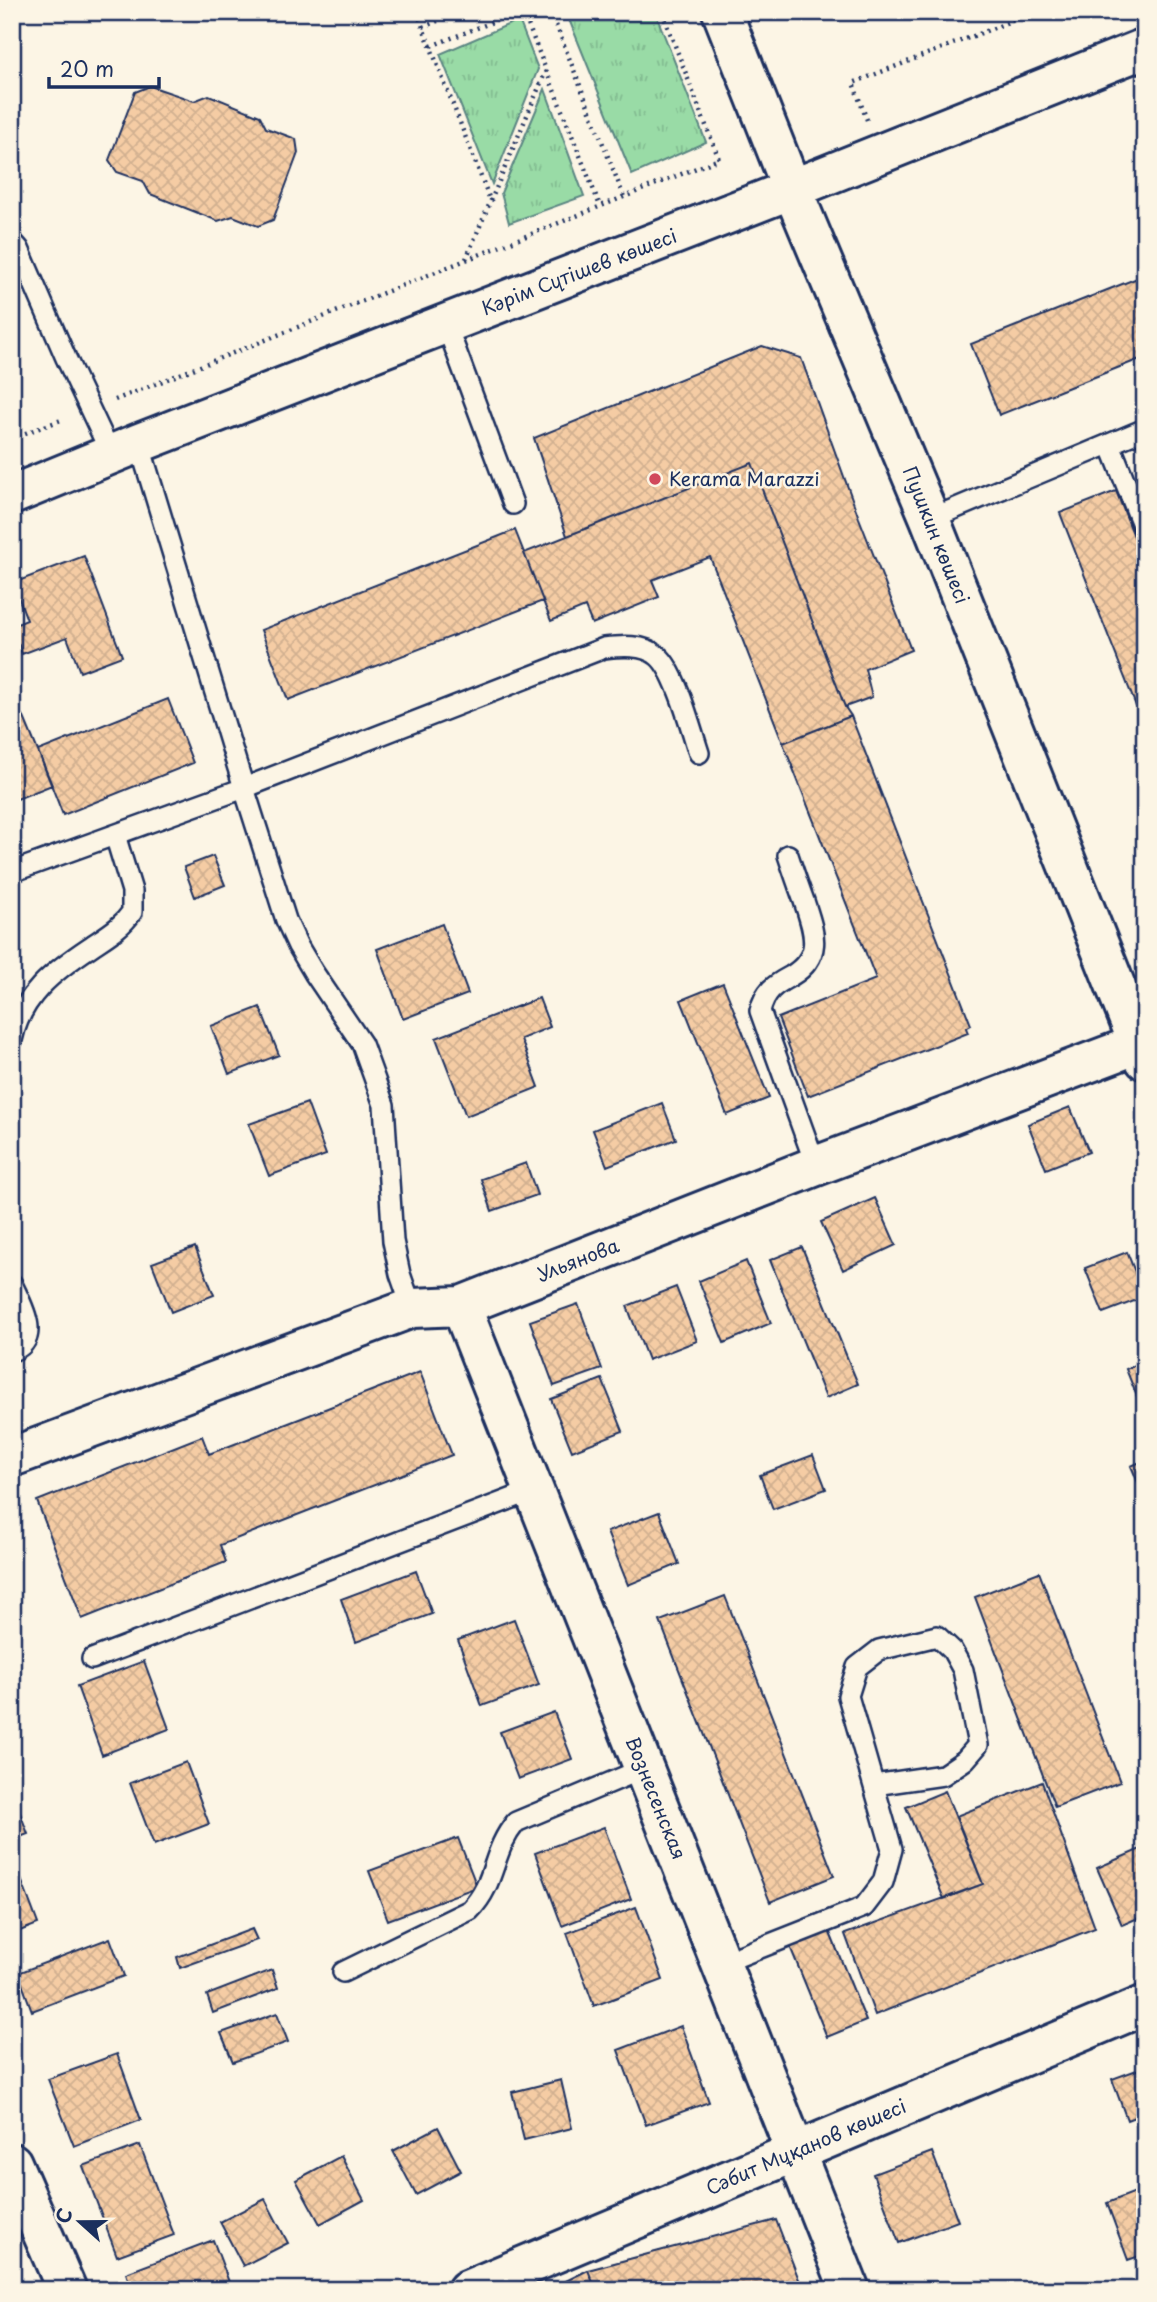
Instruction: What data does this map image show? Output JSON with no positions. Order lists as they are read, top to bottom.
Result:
{
  "streets": {
    "street": [
      "Кәрім Сүтішев көшесі",
      "Пушкин көшесі",
      "Ульянова",
      "Вознесенская",
      "Сәбит Мұқанов көшесі"
    ]
  },
  "crossings": [
    ["Кәрім Сүтішев көшесі", "Пушкин көшесі"],
    ["Пушкин көшесі", "Ульянова"],
    ["Ульянова", "Вознесенская"],
    ["Вознесенская", "Сәбит Мұқанов көшесі"]
  ],
  "places": ["Kerama Marazzi"],
  "scale_bar": "20 m",
  "north": "left"
}
